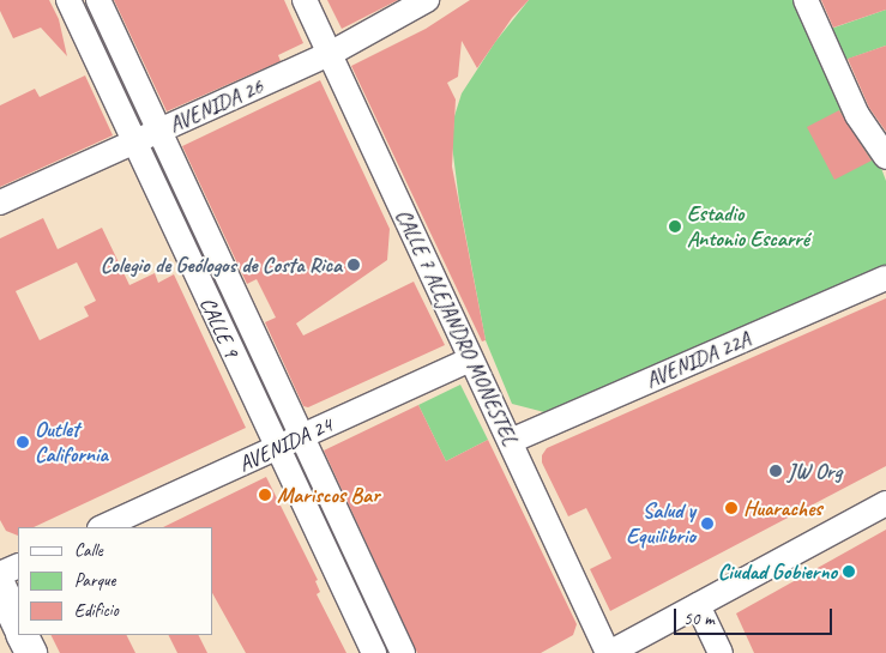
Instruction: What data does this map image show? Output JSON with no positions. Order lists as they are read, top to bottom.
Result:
{
  "streets": {
    "street": [
      "AVENIDA 26",
      "CALLE 9",
      "CALLE 7 ALEJANDRO MONESTEL",
      "AVENIDA 22A",
      "AVENIDA 24"
    ]
  },
  "crossings": [
    ["AVENIDA 26", "CALLE 9"],
    ["AVENIDA 26", "CALLE 7 ALEJANDRO MONESTEL"],
    ["CALLE 9", "AVENIDA 24"],
    ["CALLE 7 ALEJANDRO MONESTEL", "AVENIDA 22A"],
    ["CALLE 7 ALEJANDRO MONESTEL", "AVENIDA 24"]
  ],
  "places": [
    "Estadio Antonio Escarré",
    "Colegio de Geólogos de Costa Rica",
    "Outlet California",
    "JW Org",
    "Mariscos Bar",
    "Huaraches",
    "Salud y Equilibrio",
    "Ciudad Gobierno"
  ],
  "legend": ["Calle", "Parque", "Edificio"],
  "scale_bar": "50 m"
}
